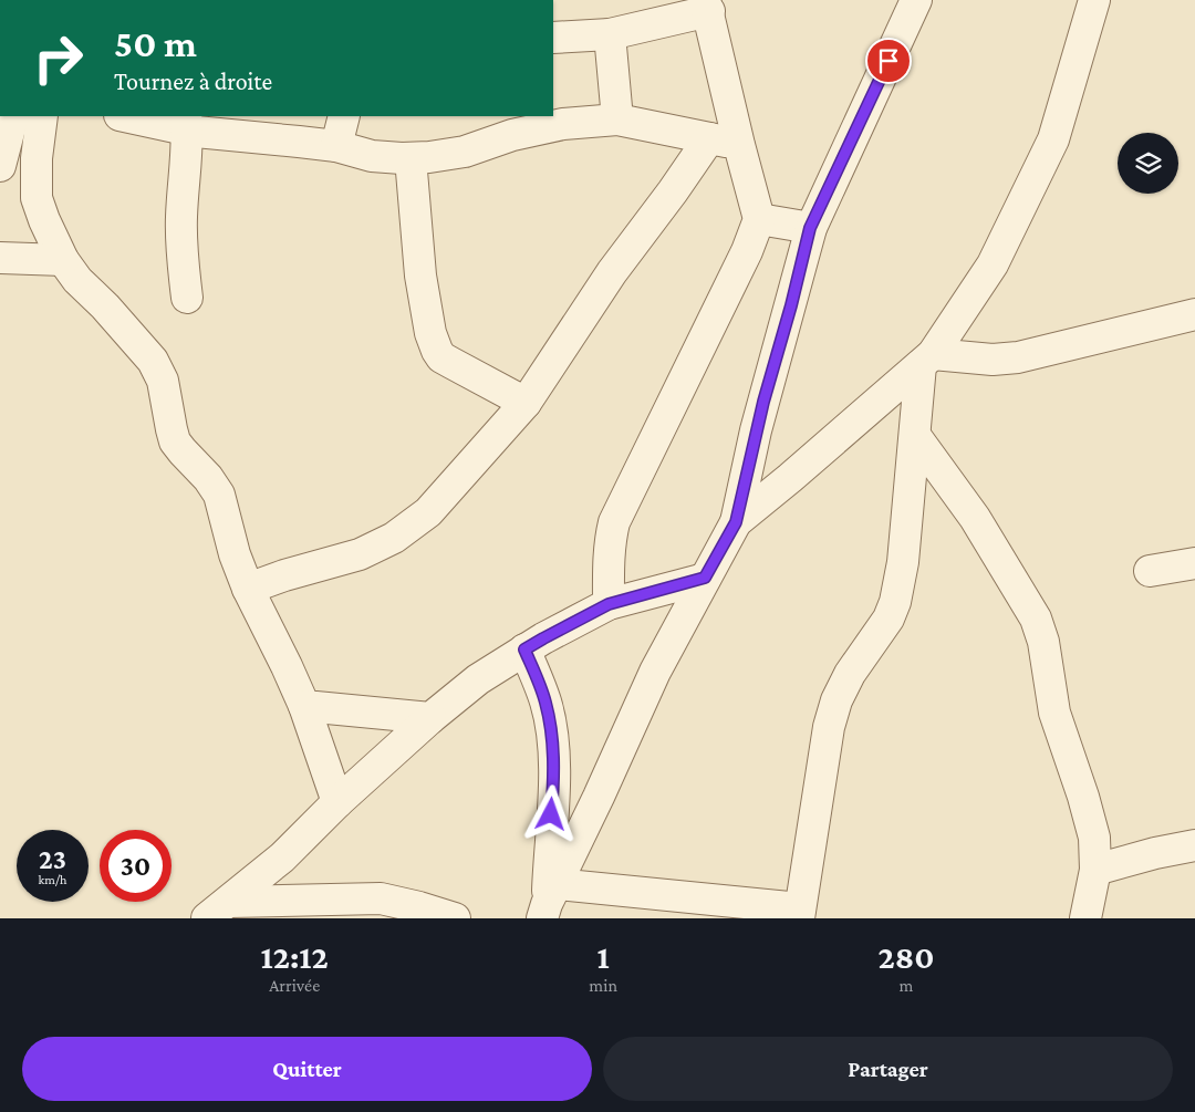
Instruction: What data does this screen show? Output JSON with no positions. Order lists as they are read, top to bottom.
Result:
{
  "page": {
    "turn": ["50 m", "Tournez à droite"],
    "speed": "23 km/h",
    "limit": "30",
    "eta": [
      "12:12",
      "Arrivée",
      "1",
      "min",
      "280",
      "m"
    ],
    "buttons": ["Quitter", "Partager"]
  }
}
